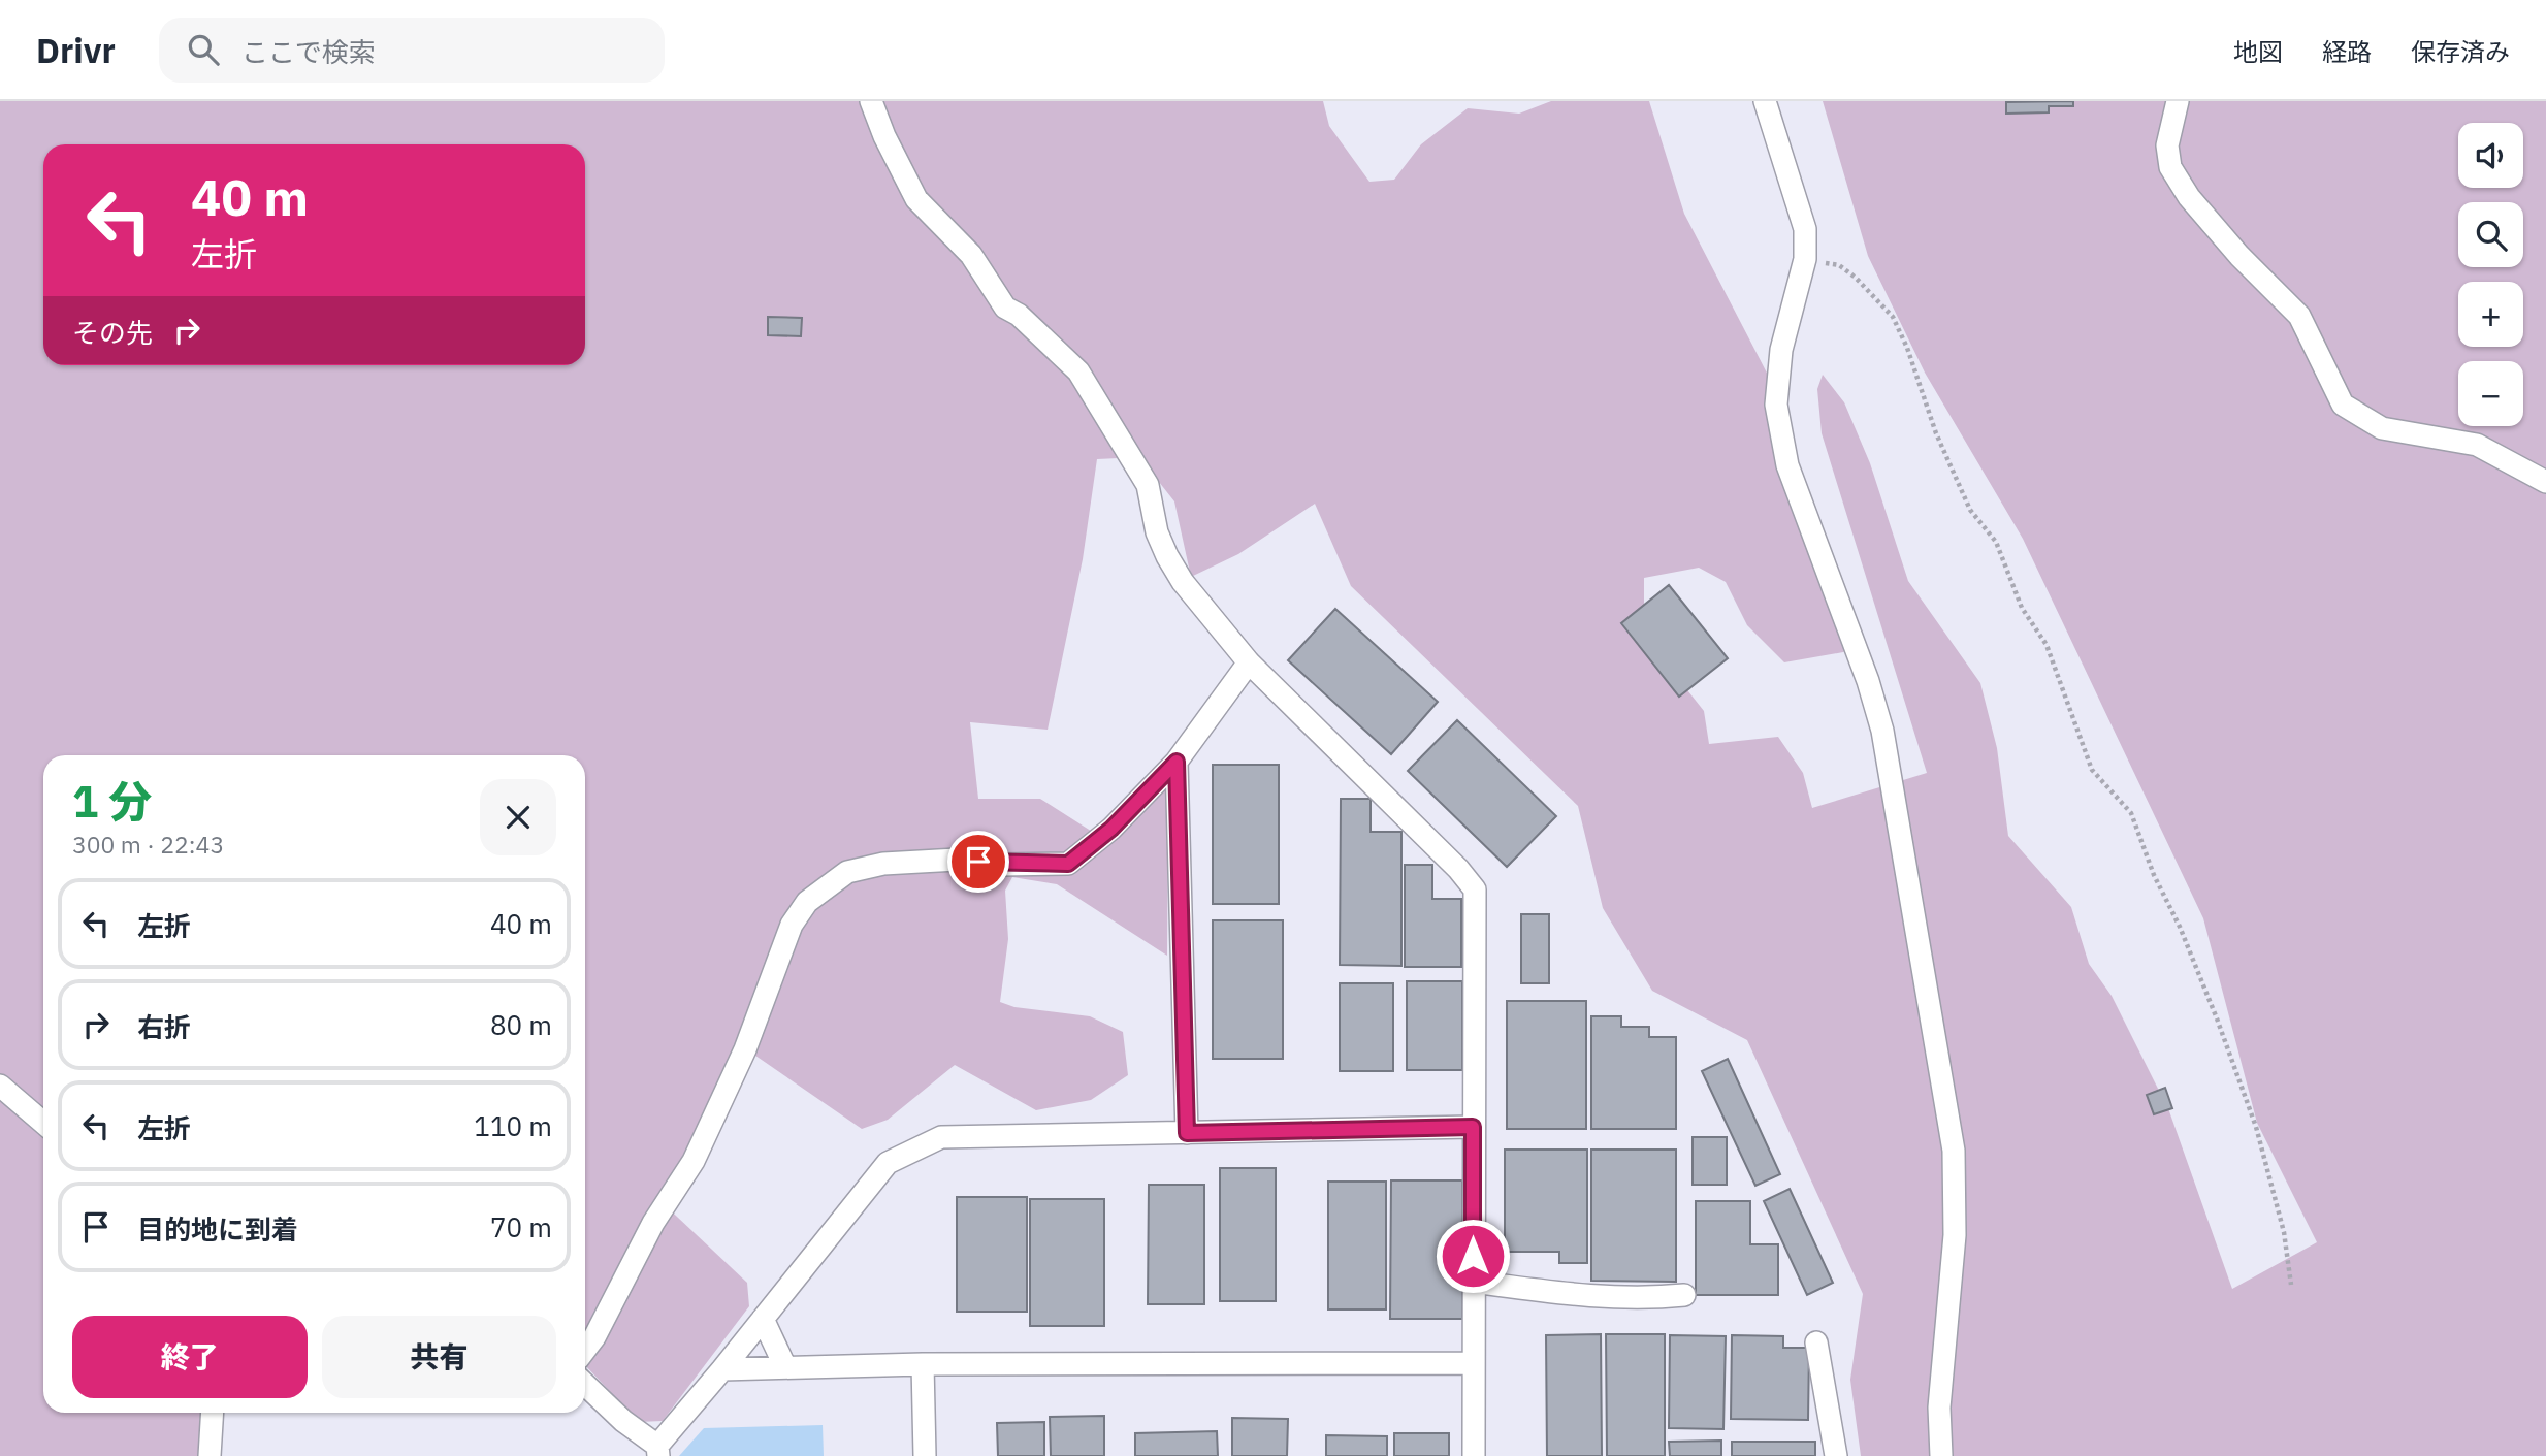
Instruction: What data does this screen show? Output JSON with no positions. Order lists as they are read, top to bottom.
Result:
{
  "page": {
    "header": "Drivr",
    "search": "ここで検索",
    "nav": ["地図", "経路", "保存済み"],
    "map_buttons": ["+", "−"],
    "turn": ["40 m", "左折"],
    "then": "その先",
    "heading": ["1 分", "300 m · 22:43"],
    "list": [
      {
        "name": "左折",
        "value": "40 m"
      },
      {
        "name": "右折",
        "value": "80 m"
      },
      {
        "name": "左折",
        "value": "110 m"
      },
      {
        "name": "目的地に到着",
        "value": "70 m"
      }
    ],
    "buttons": ["終了", "共有"]
  }
}
